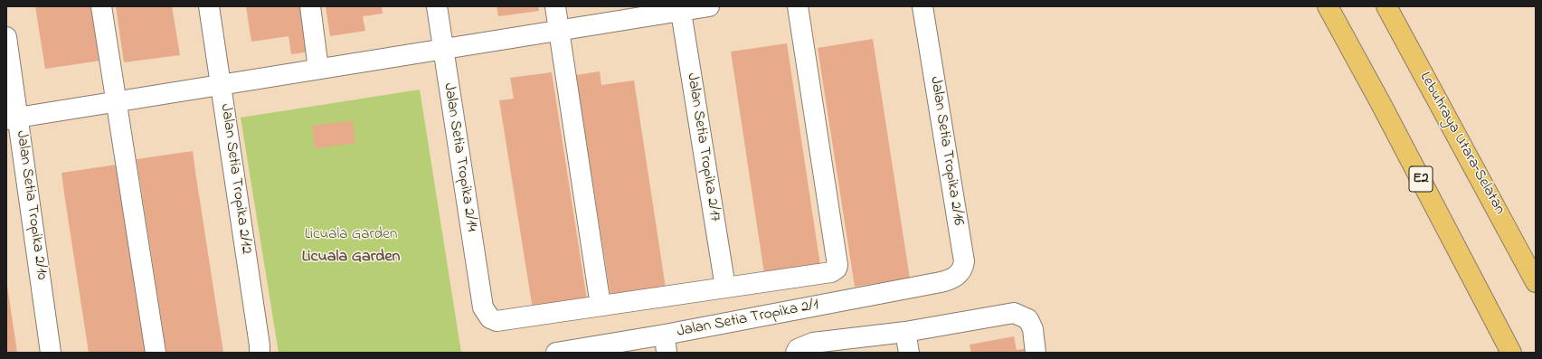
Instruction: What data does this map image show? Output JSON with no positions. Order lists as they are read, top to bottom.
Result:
{
  "streets": {
    "highway": ["Lebuhraya Utara–Selatan", "E2"],
    "street": [
      "Jalan Setia Tropika 2/17",
      "Jalan Setia Tropika 2/16",
      "Jalan Setia Tropika 2/14",
      "Jalan Setia Tropika 2/12",
      "Jalan Setia Tropika 2/10",
      "Jalan Setia Tropika 2/1"
    ]
  },
  "crossings": [
    ["Jalan Setia Tropika 2/16", "Jalan Setia Tropika 2/1"]
  ],
  "districts": ["Licuala Garden"],
  "parks": ["Licuala Garden"]
}
